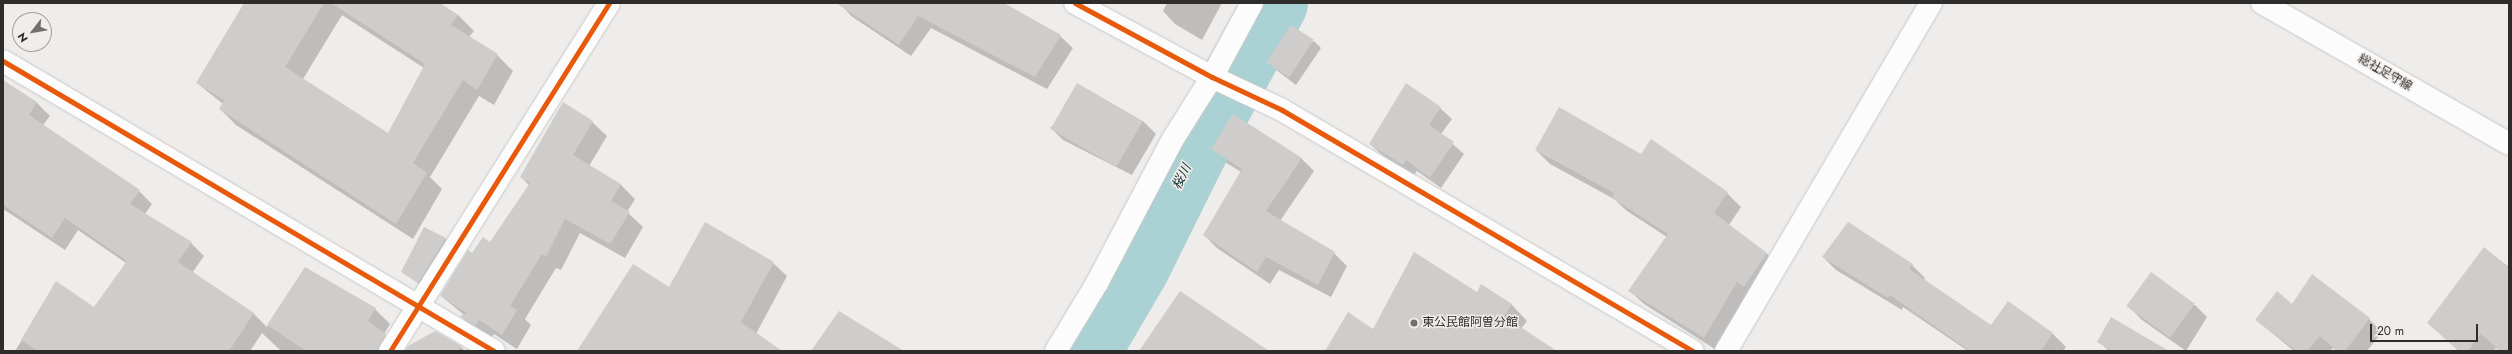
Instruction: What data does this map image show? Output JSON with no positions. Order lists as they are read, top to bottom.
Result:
{
  "streets": {
    "street": ["総社足守線"]
  },
  "water": ["桜川"],
  "places": ["東公民館阿曽分館"],
  "scale_bar": "20 m",
  "north": "bottom left"
}
